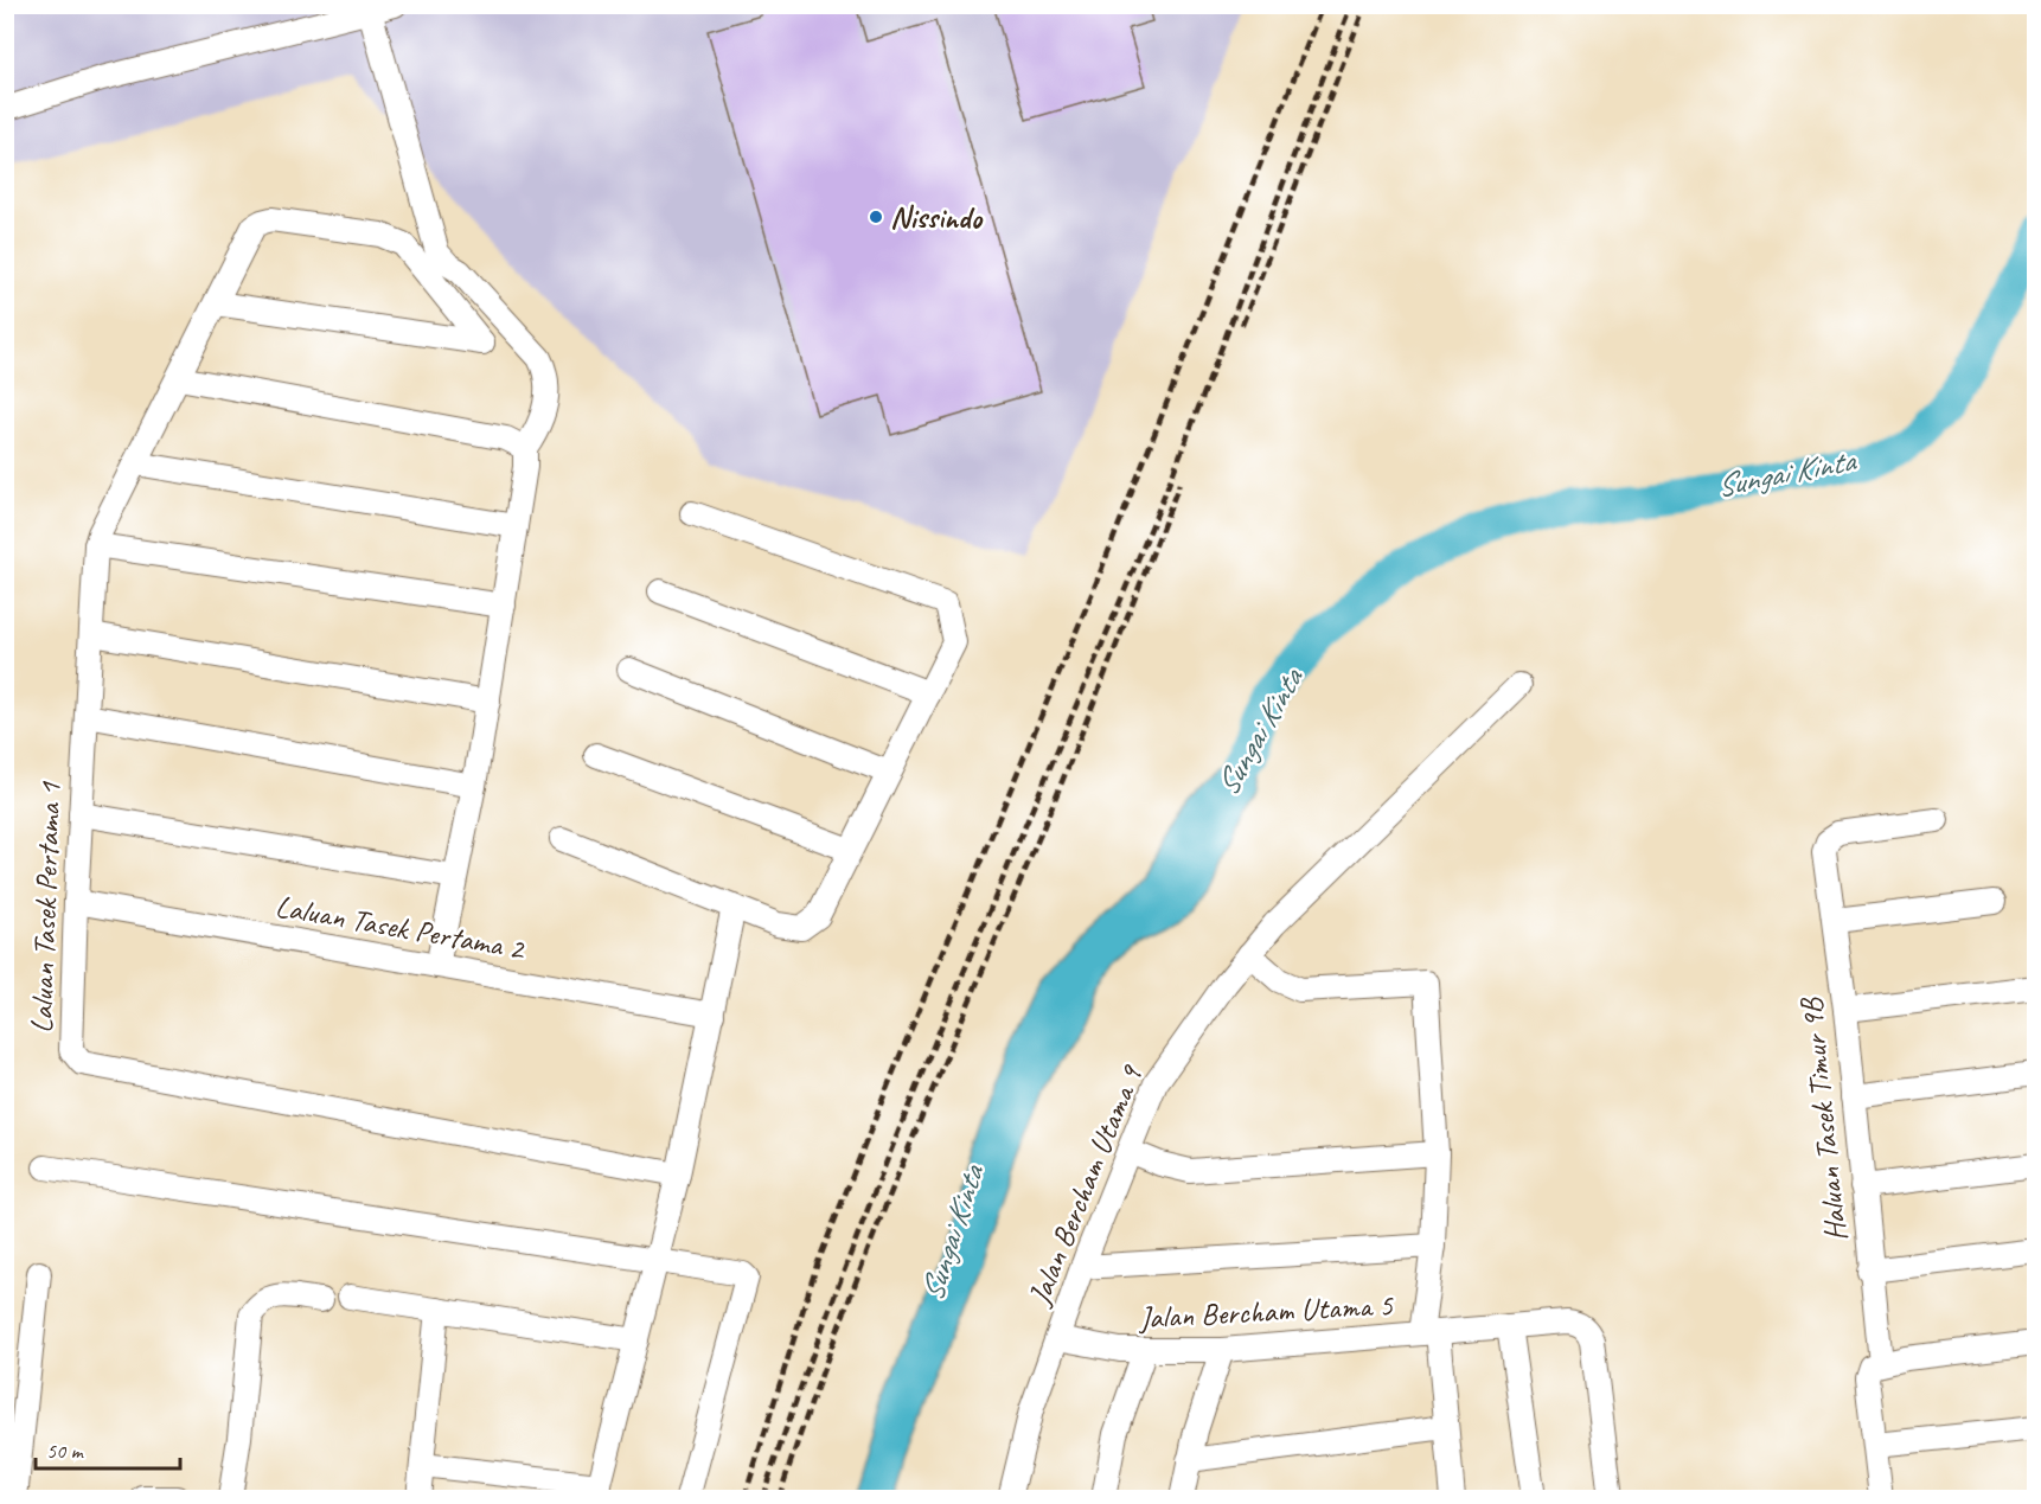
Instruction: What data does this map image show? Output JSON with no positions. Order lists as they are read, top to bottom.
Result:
{
  "streets": {
    "street": [
      "Laluan Tasek Pertama 1",
      "Laluan Tasek Pertama 2",
      "Haluan Tasek Timur 9B",
      "Jalan Bercham Utama 9",
      "Jalan Bercham Utama 5"
    ]
  },
  "crossings": [
    ["Laluan Tasek Pertama 1", "Laluan Tasek Pertama 2"],
    ["Jalan Bercham Utama 9", "Jalan Bercham Utama 5"]
  ],
  "water": ["Sungai Kinta"],
  "places": ["Nissindo"],
  "scale_bar": "50 m"
}
